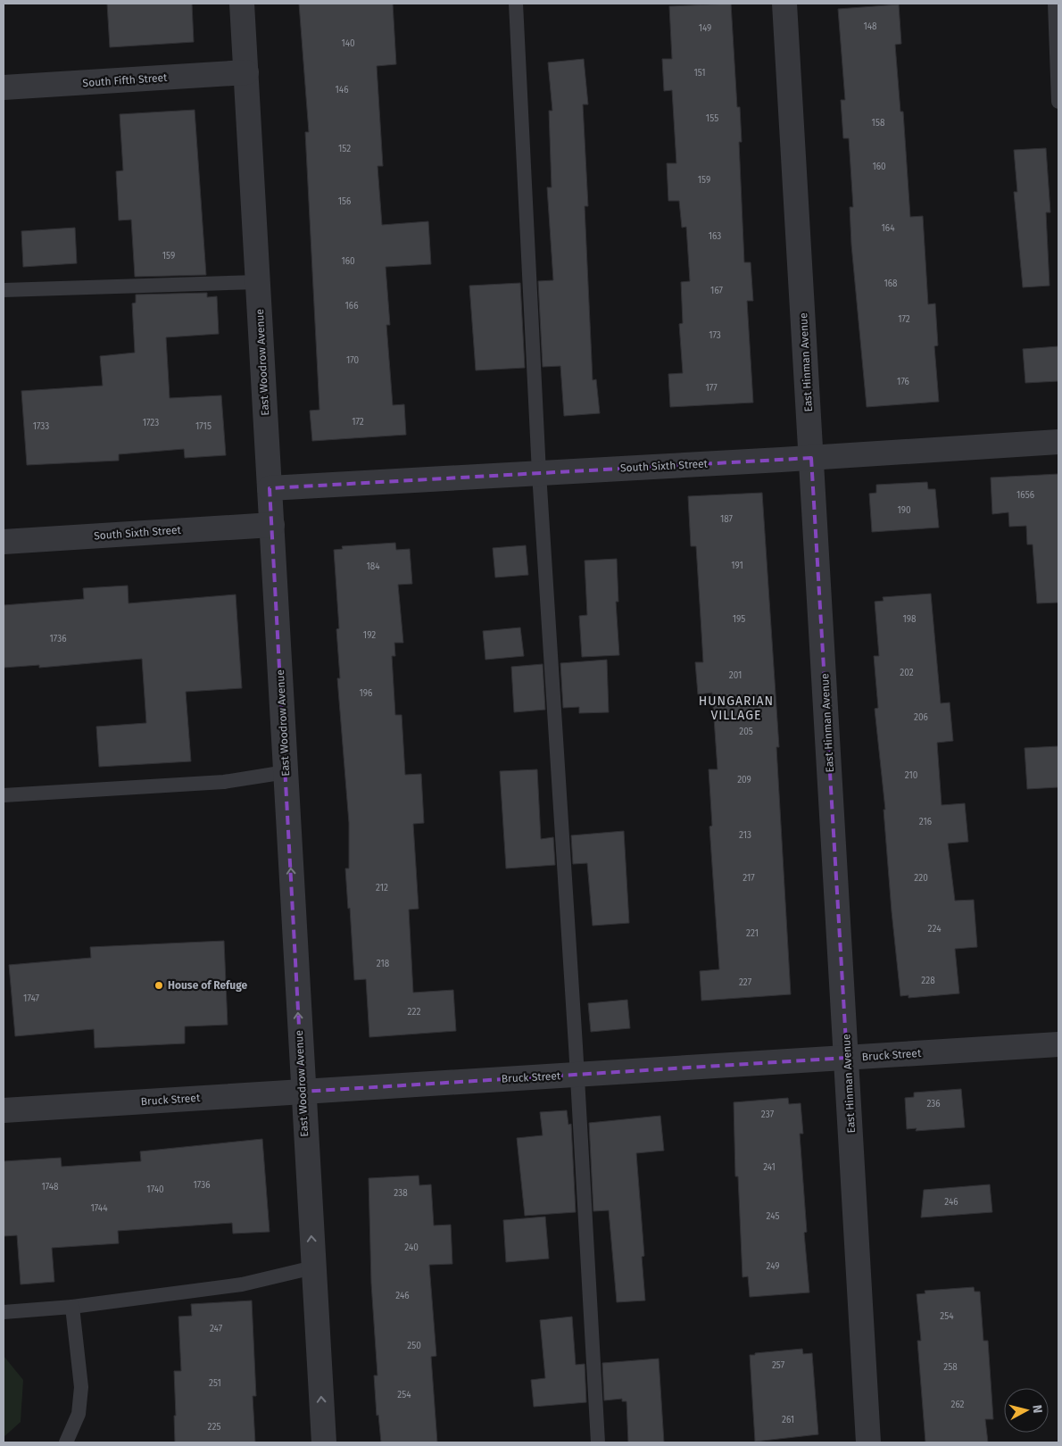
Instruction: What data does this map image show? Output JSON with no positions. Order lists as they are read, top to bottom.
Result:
{
  "streets": {
    "street": [
      "South Fifth Street",
      "East Woodrow Avenue",
      "East Hinman Avenue",
      "South Sixth Street",
      "Bruck Street"
    ]
  },
  "crossings": [
    ["South Fifth Street", "East Woodrow Avenue"],
    ["East Woodrow Avenue", "South Sixth Street"],
    ["East Woodrow Avenue", "Bruck Street"],
    ["East Hinman Avenue", "South Sixth Street"],
    ["East Hinman Avenue", "Bruck Street"]
  ],
  "one_way": ["East Woodrow Avenue"],
  "districts": ["HUNGARIAN VILLAGE"],
  "places": ["House of Refuge"],
  "house_numbers": [
    "148",
    "149",
    "140",
    "151",
    "146",
    "155",
    "158",
    "152",
    "160",
    "159",
    "156",
    "164",
    "163",
    "159",
    "160",
    "168",
    "167",
    "166",
    "172",
    "173",
    "170",
    "176",
    "177",
    "172",
    "1723",
    "1733",
    "1715",
    "1656",
    "190",
    "187",
    "191",
    "184",
    "195",
    "198",
    "192",
    "1736",
    "202",
    "201",
    "196",
    "206",
    "205",
    "210",
    "209",
    "216",
    "213",
    "217",
    "220",
    "212",
    "224",
    "221",
    "218",
    "228",
    "227",
    "1747",
    "222",
    "236",
    "237",
    "241",
    "1736",
    "1748",
    "1740",
    "238",
    "246",
    "1744",
    "245",
    "240",
    "249",
    "246",
    "254",
    "247",
    "250",
    "257",
    "258",
    "251",
    "254",
    "262",
    "261",
    "225"
  ],
  "north": "right"
}
